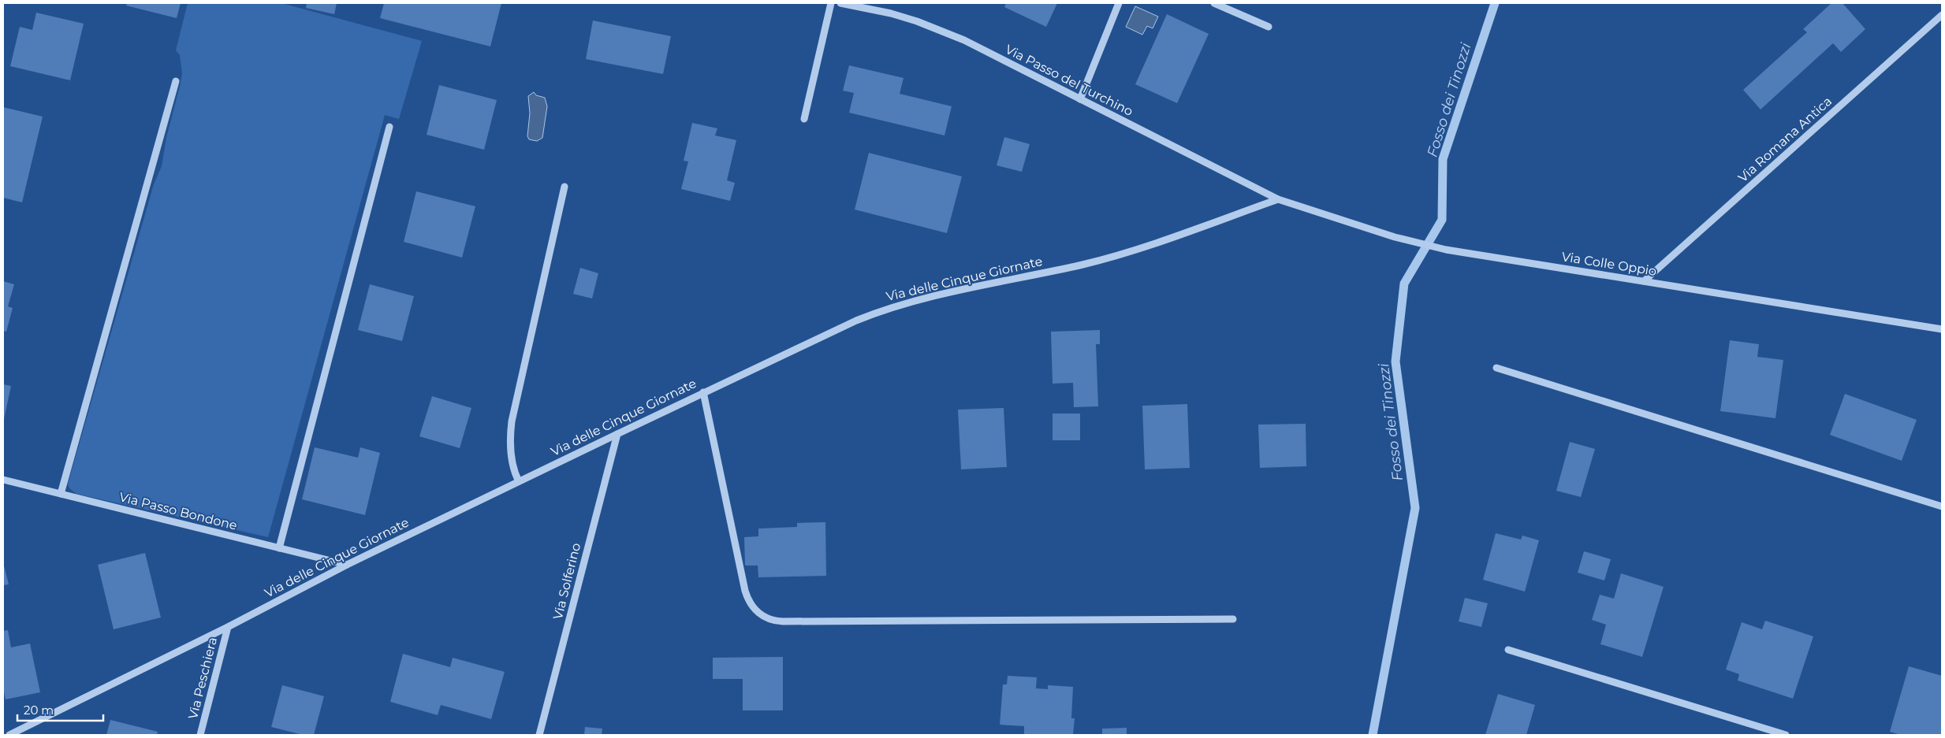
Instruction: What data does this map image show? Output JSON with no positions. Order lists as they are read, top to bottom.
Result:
{
  "streets": {
    "street": [
      "Via Passo del Turchino",
      "Via Romana Antica",
      "Via Colle Oppio",
      "Via delle Cinque Giornate",
      "Via Passo Bondone",
      "Via Solferino",
      "Via Peschiera"
    ]
  },
  "crossings": [
    ["Via Passo del Turchino", "Via Colle Oppio"],
    ["Via Passo del Turchino", "Via delle Cinque Giornate"],
    ["Via Romana Antica", "Via Colle Oppio"],
    ["Via Colle Oppio", "Via delle Cinque Giornate"],
    ["Via delle Cinque Giornate", "Via Passo Bondone"],
    ["Via delle Cinque Giornate", "Via Solferino"],
    ["Via delle Cinque Giornate", "Via Peschiera"]
  ],
  "water": ["Fosso dei Tinozzi"],
  "scale_bar": "20 m"
}
